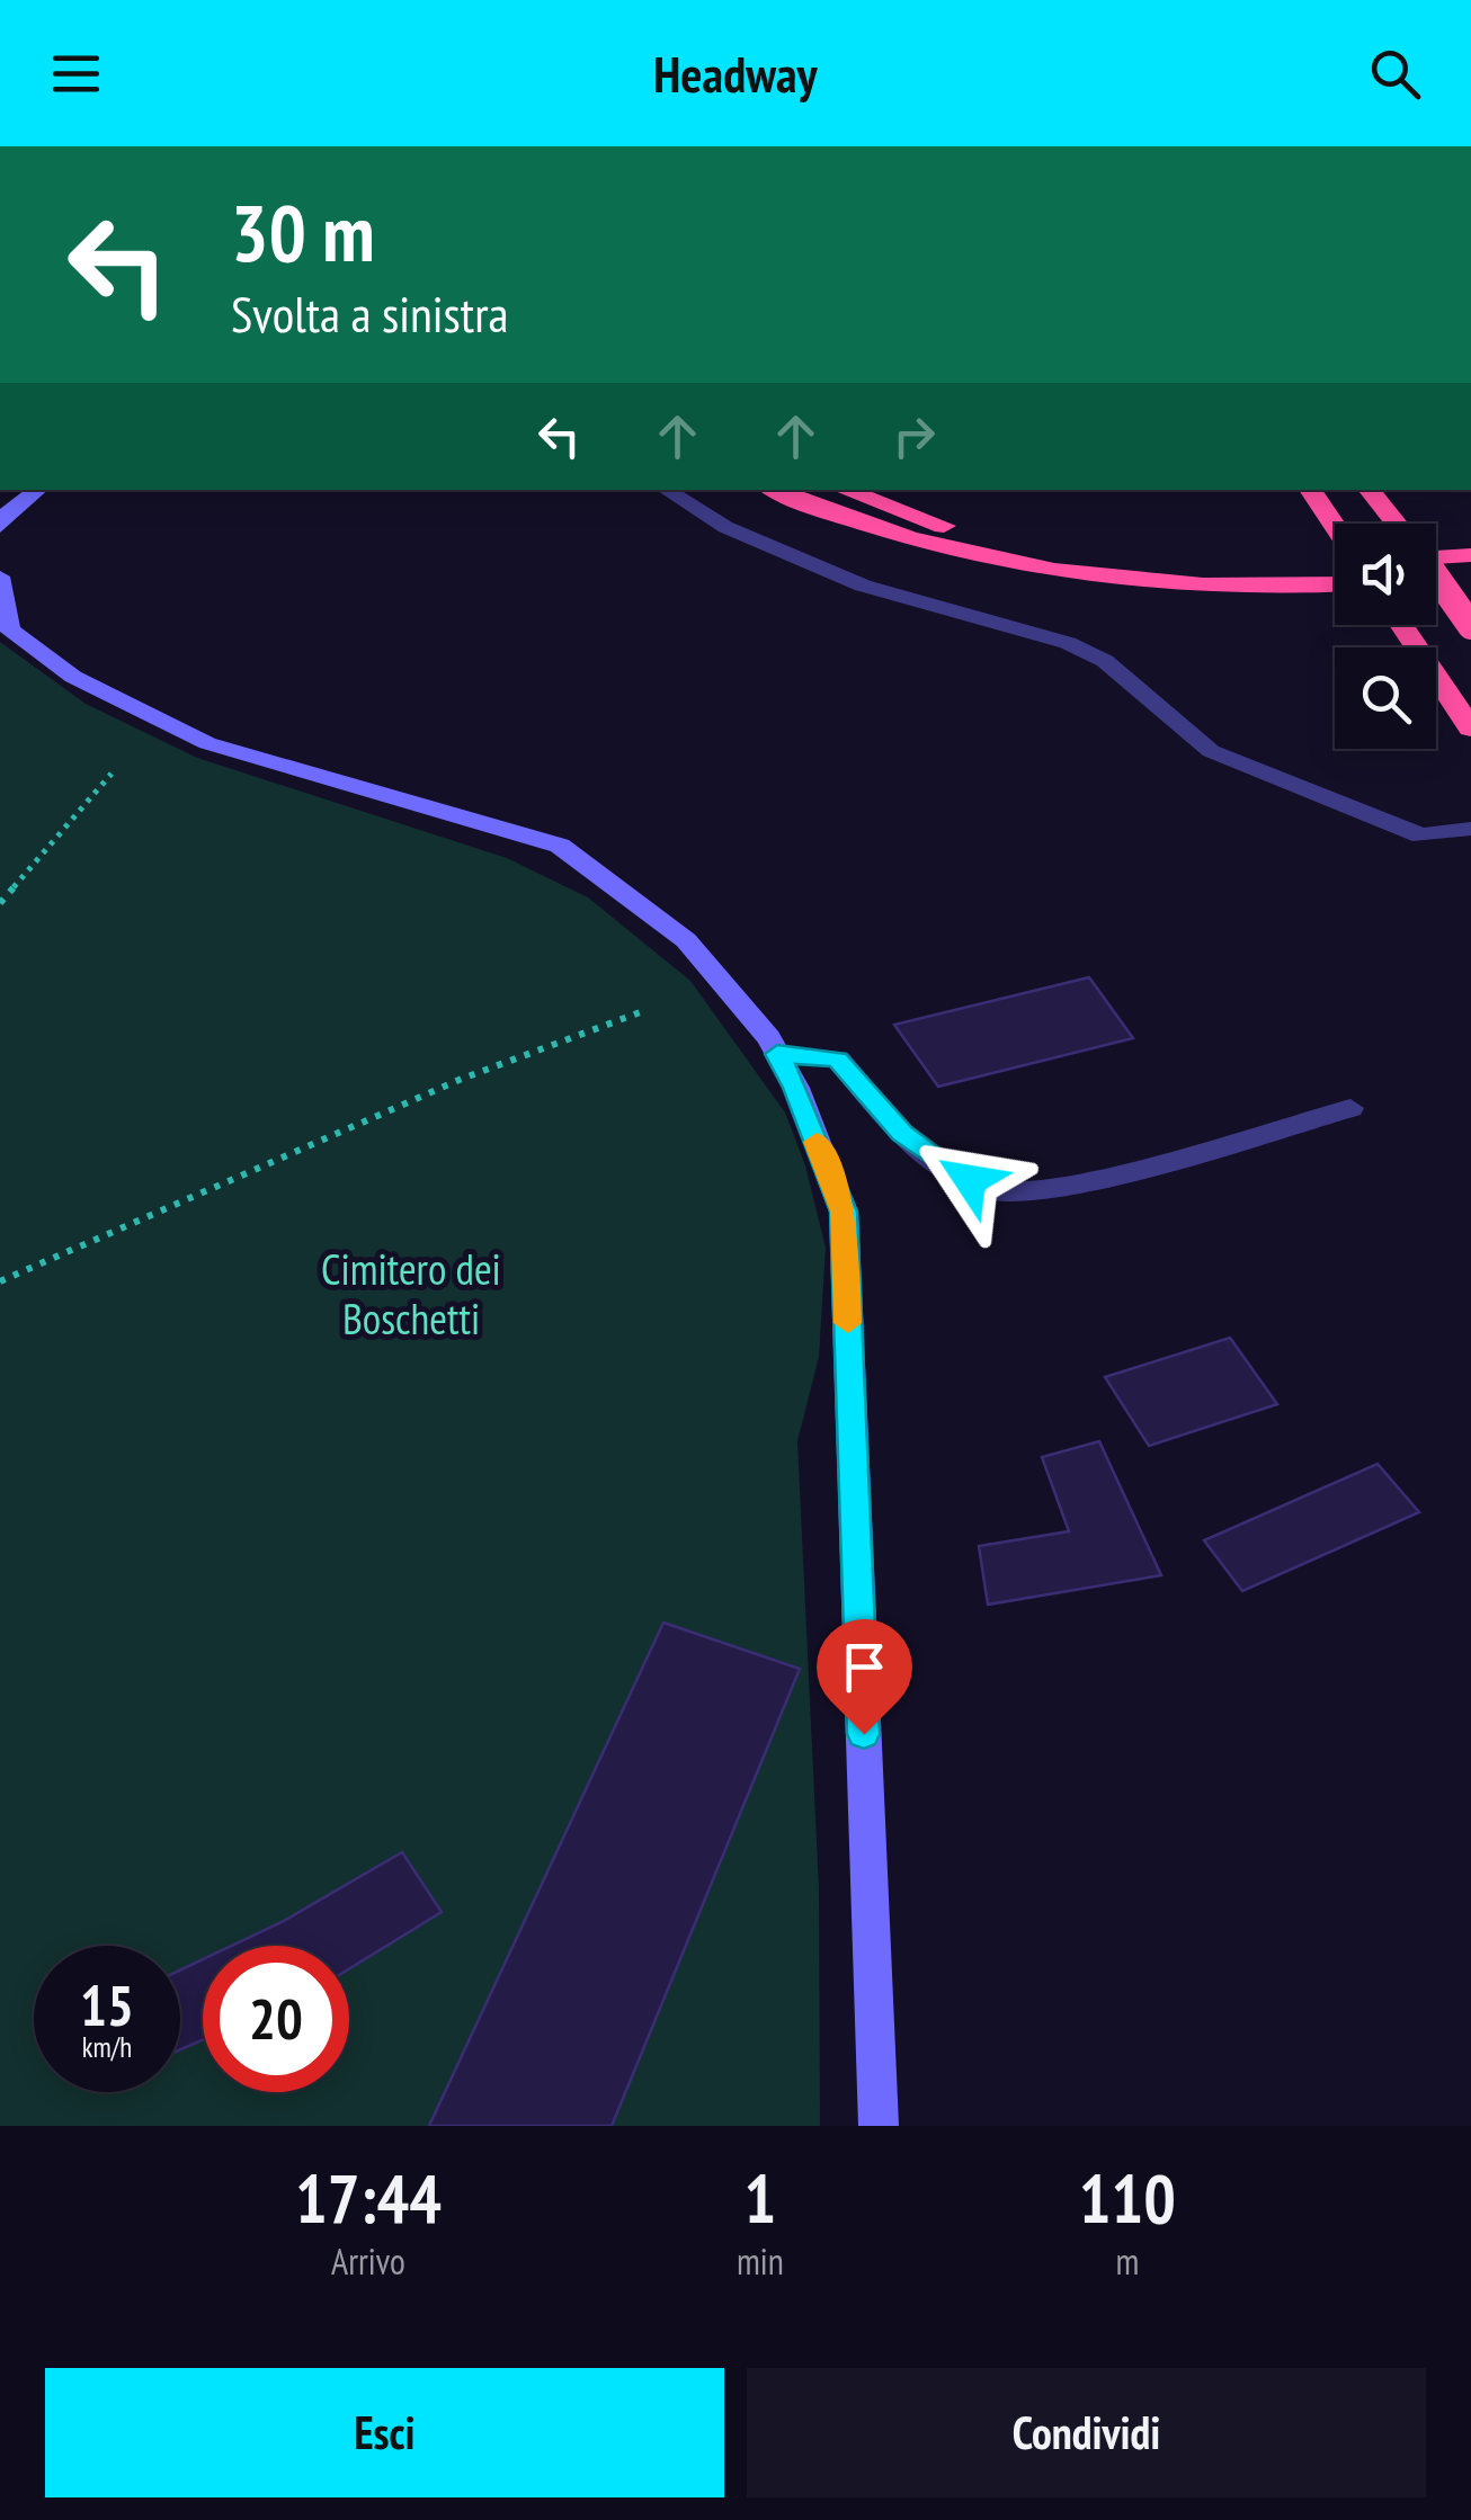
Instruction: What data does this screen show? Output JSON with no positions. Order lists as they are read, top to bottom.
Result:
{
  "parks": ["Cimitero dei Boschetti"],
  "page": {
    "header": "Headway",
    "turn": ["30 m", "Svolta a sinistra"],
    "speed": "15 km/h",
    "limit": "20",
    "eta": [
      "17:44",
      "Arrivo",
      "1",
      "min",
      "110",
      "m"
    ],
    "buttons": ["Esci", "Condividi"]
  }
}
